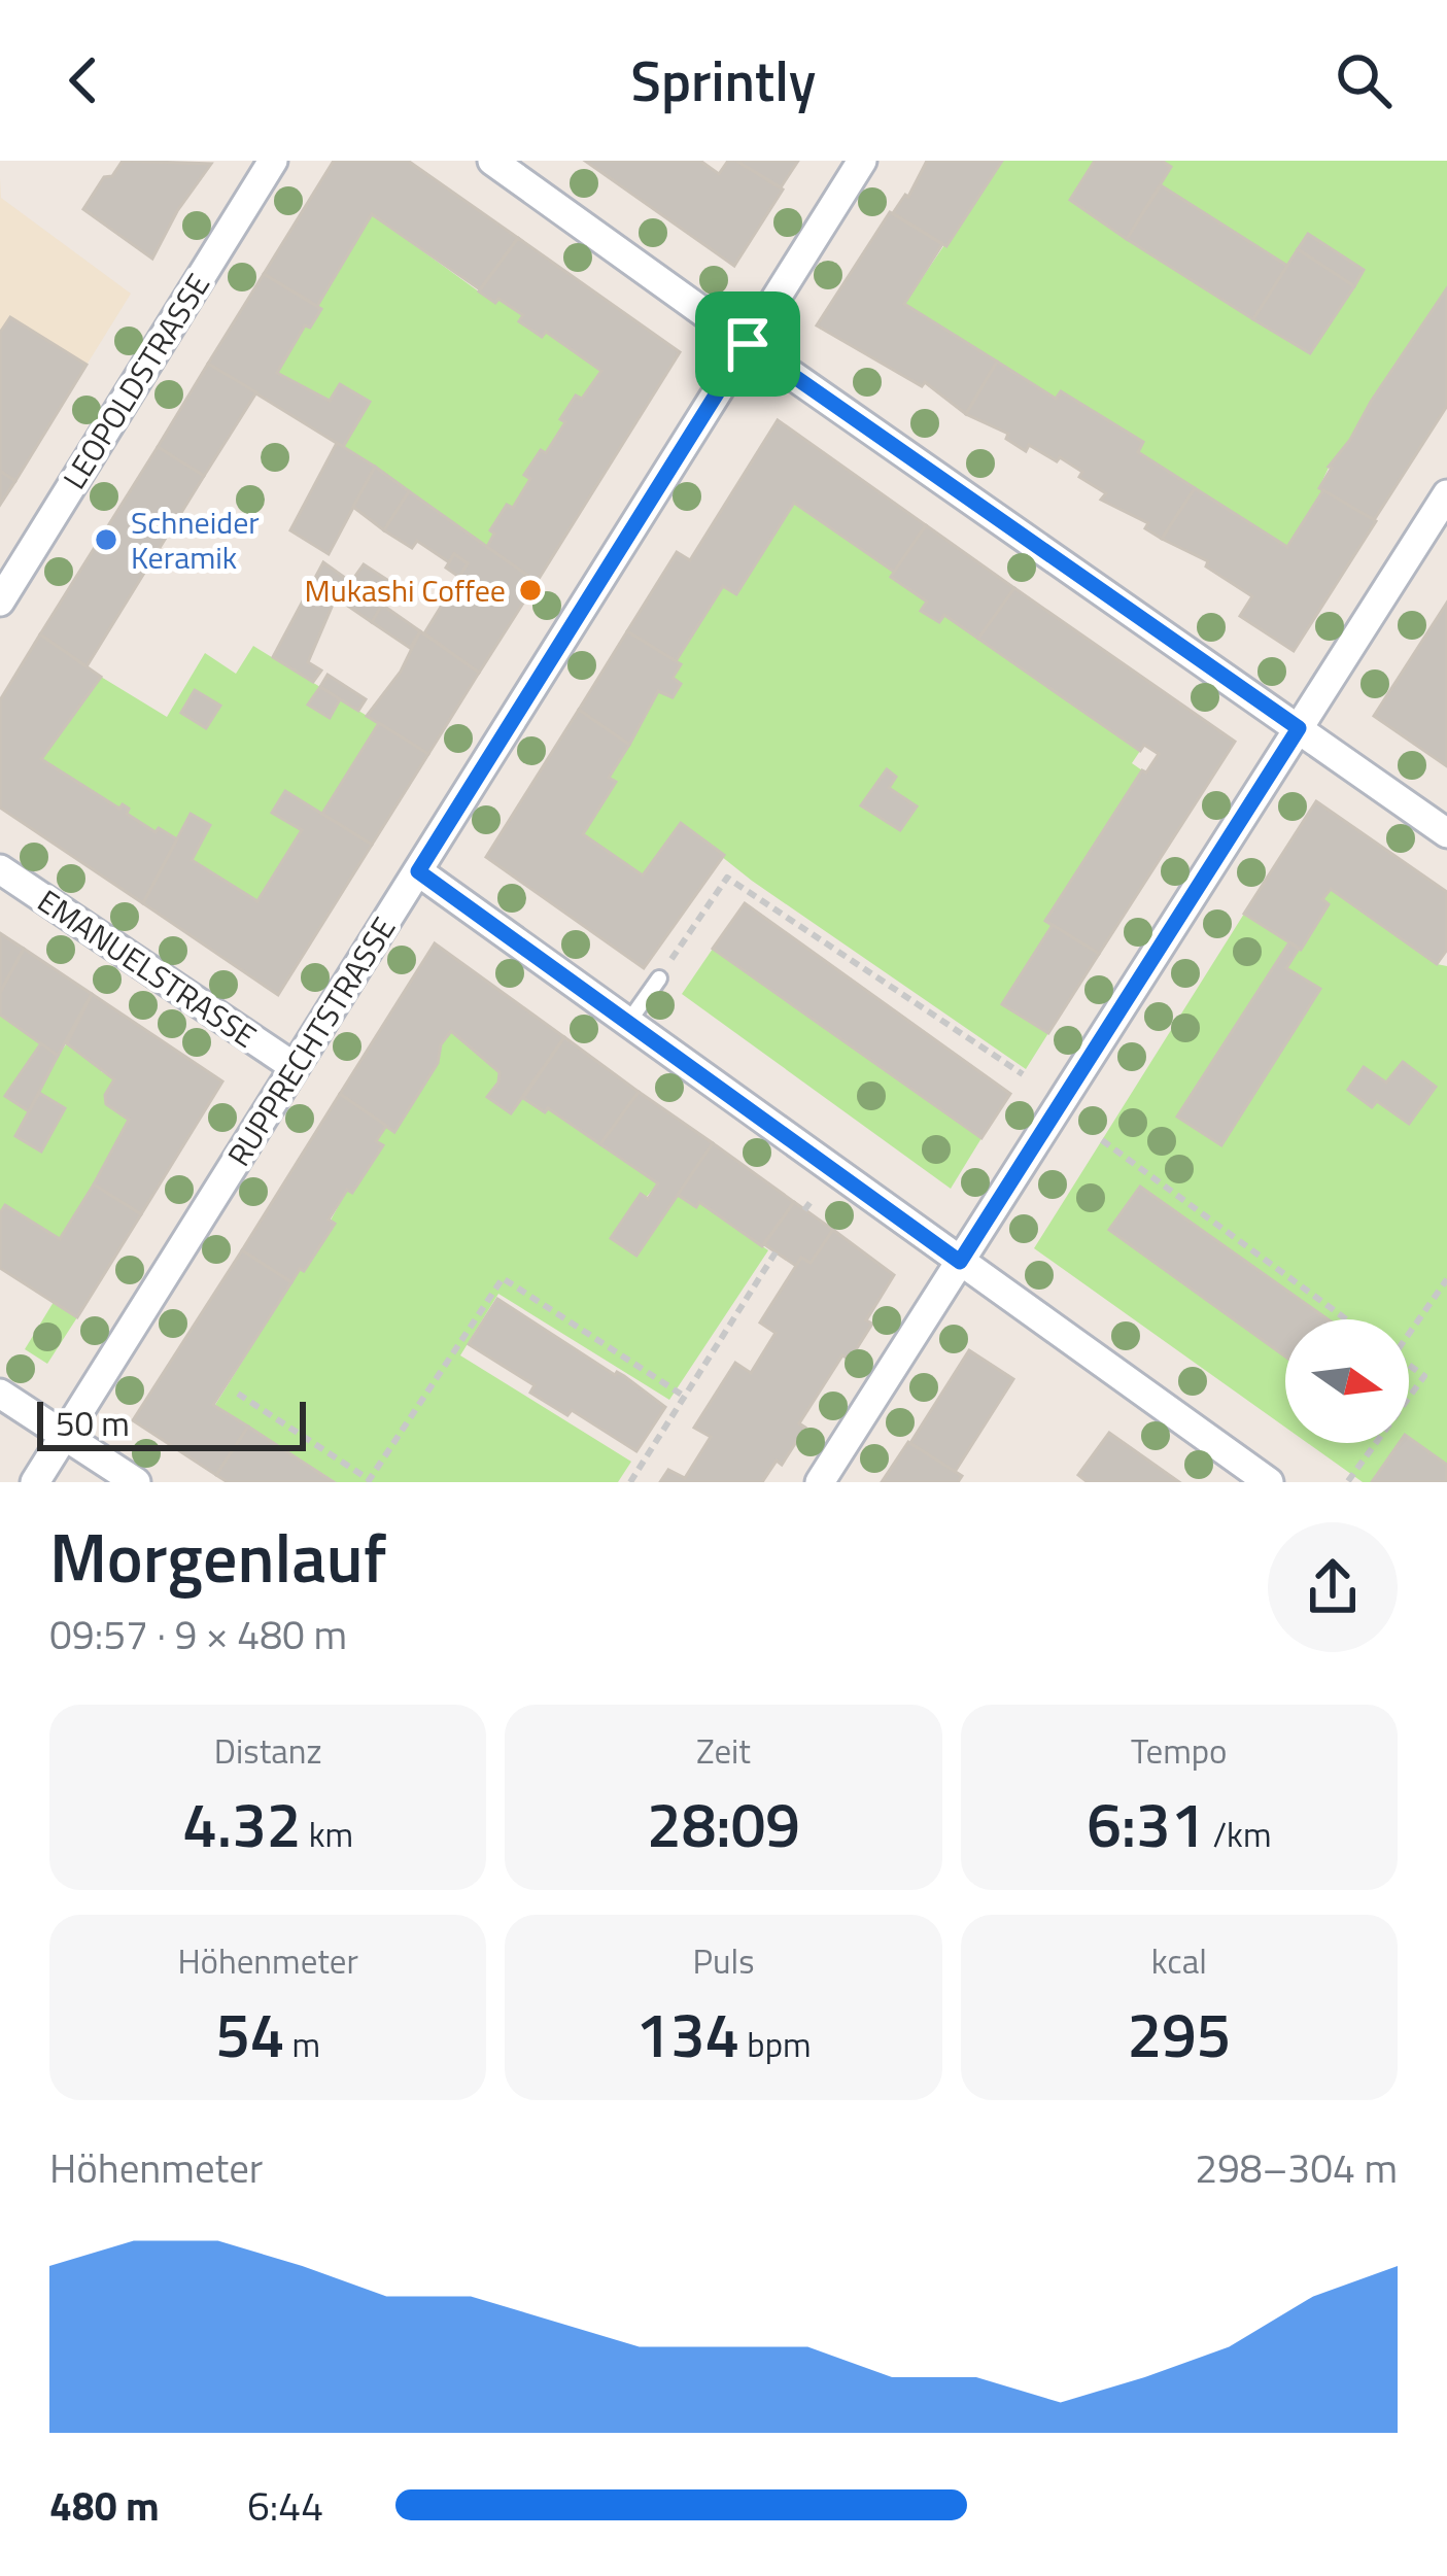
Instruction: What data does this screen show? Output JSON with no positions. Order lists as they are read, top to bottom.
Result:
{
  "streets": {
    "street": ["LEOPOLDSTRASSE", "EMANUELSTRASSE", "RUPPRECHTSTRASSE"]
  },
  "crossings": [
    ["EMANUELSTRASSE", "RUPPRECHTSTRASSE"]
  ],
  "places": ["Schneider Keramik", "Mukashi Coffee"],
  "scale_bar": "50 m",
  "north": "right",
  "page": {
    "header": "Sprintly",
    "scale": "50 m",
    "heading": ["Morgenlauf", "09:57 · 9 × 480 m"],
    "stats": [
      ["Distanz", "4.32 km"],
      ["Zeit", "28:09"],
      ["Tempo", "6:31 /km"],
      ["Höhenmeter", "54 m"],
      ["Puls", "134 bpm"],
      ["kcal", "295"]
    ],
    "chart": ["Höhenmeter", "298–304 m"],
    "list": [
      {
        "name": "480 m",
        "note": "6:44"
      }
    ]
  }
}
